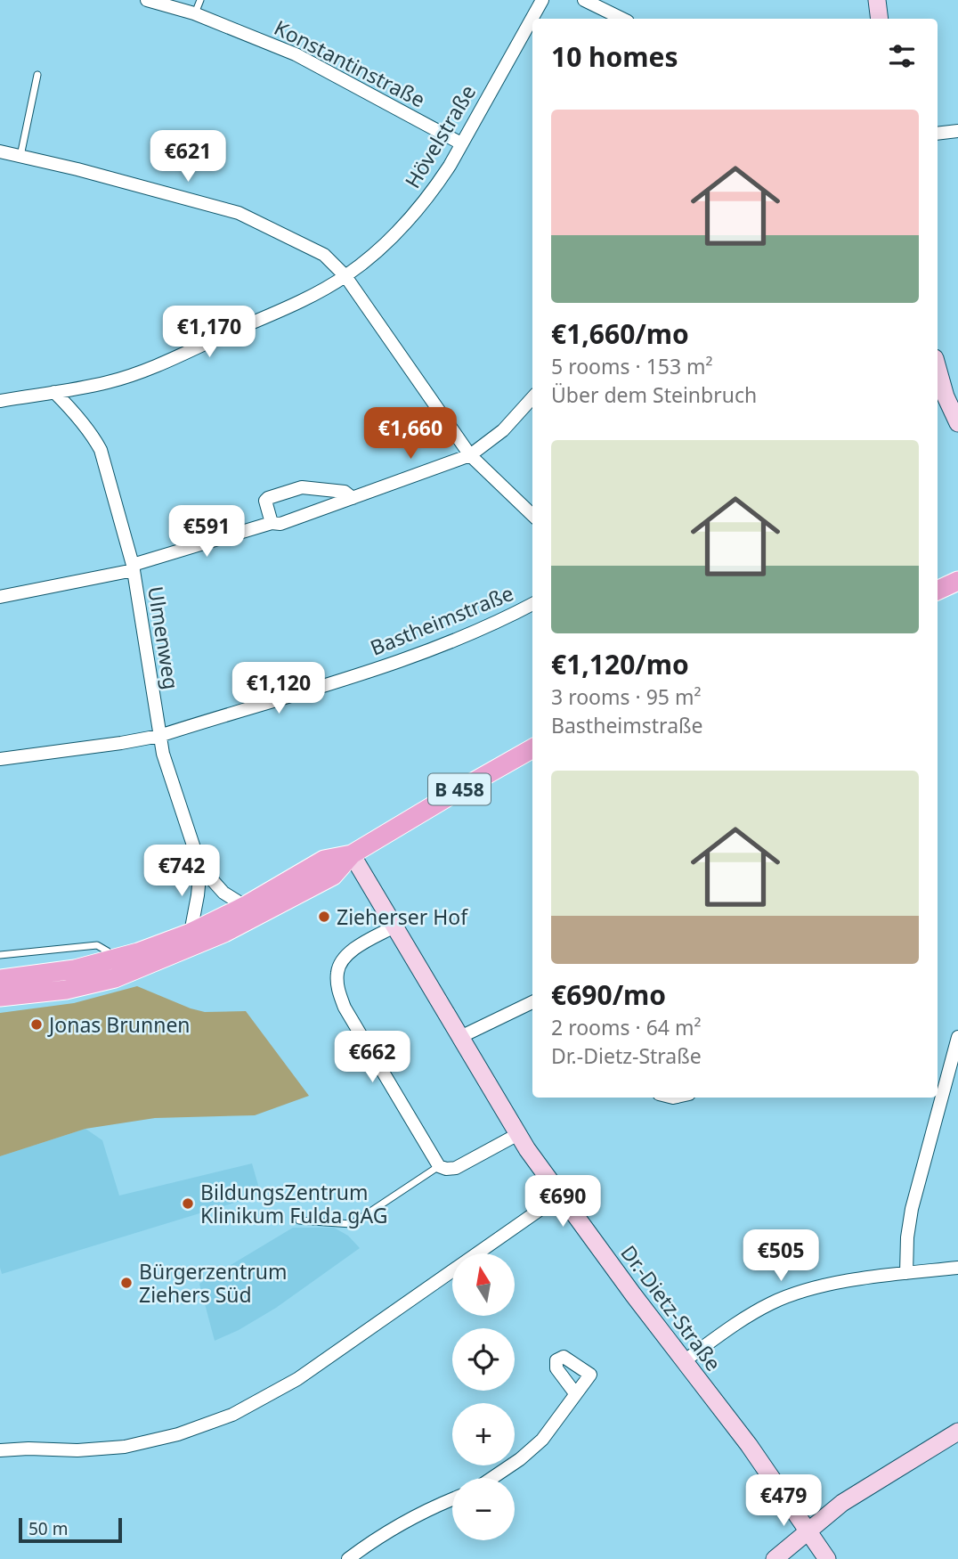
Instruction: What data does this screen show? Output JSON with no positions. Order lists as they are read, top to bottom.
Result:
{
  "streets": {
    "main road": ["B 458", "Dr.-Dietz-Straße"],
    "street": [
      "Konstantinstraße",
      "Hövelstraße",
      "Bastheimstraße",
      "Ulmenweg"
    ]
  },
  "crossings": [
    ["Konstantinstraße", "Hövelstraße"],
    ["Hövelstraße", "Ulmenweg"],
    ["Bastheimstraße", "Ulmenweg"],
    ["Ulmenweg", "B 458"],
    ["B 458", "Dr.-Dietz-Straße"]
  ],
  "places": [
    "Zieherser Hof",
    "Jonas Brunnen",
    "BildungsZentrum Klinikum Fulda gAG",
    "Bürgerzentrum Ziehers Süd"
  ],
  "scale_bar": "50 m",
  "north": "top",
  "page": {
    "heading": "10 homes",
    "list": [
      {
        "name": "€1,660/mo",
        "note": "5 rooms · 153 m² · Über dem Steinbruch"
      },
      {
        "name": "€1,120/mo",
        "note": "3 rooms · 95 m² · Bastheimstraße"
      },
      {
        "name": "€690/mo",
        "note": "2 rooms · 64 m² · Dr.-Dietz-Straße"
      }
    ],
    "price": [
      "€621",
      "€1,170",
      "€1,660",
      "€591",
      "€1,120",
      "€742",
      "€662",
      "€690",
      "€505",
      "€479"
    ],
    "map_buttons": ["+", "−"],
    "scale": "50 m"
  }
}
